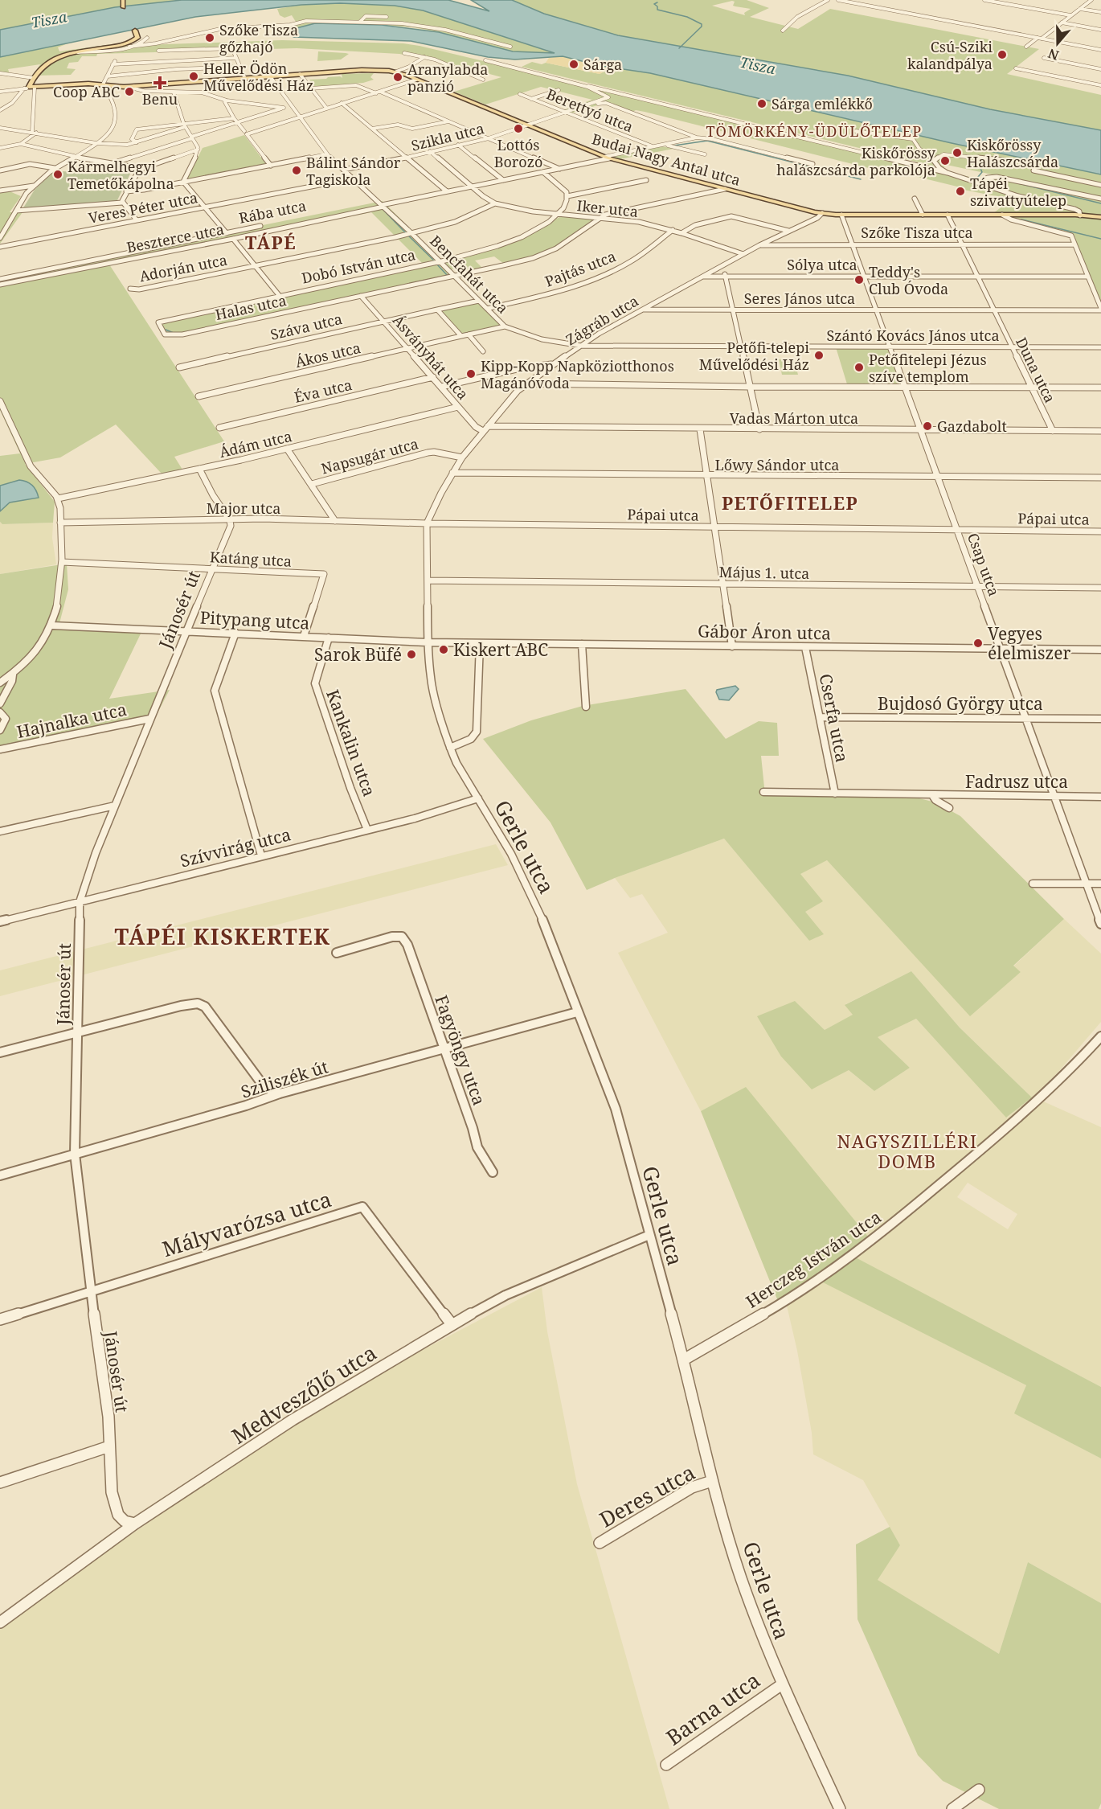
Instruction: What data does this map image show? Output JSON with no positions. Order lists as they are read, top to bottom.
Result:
{
  "streets": {
    "main road": ["Budai Nagy Antal utca"],
    "street": [
      "Berettyó utca",
      "Szikla utca",
      "Veres Péter utca",
      "Iker utca",
      "Rába utca",
      "Szőke Tisza utca",
      "Beszterce utca",
      "Sólya utca",
      "Dobó István utca",
      "Adorján utca",
      "Pajtás utca",
      "Bencfahát utca",
      "Seres János utca",
      "Halas utca",
      "Zágráb utca",
      "Száva utca",
      "Szántó Kovács János utca",
      "Ákos utca",
      "Ásványhát utca",
      "Duna utca",
      "Éva utca",
      "Vadas Márton utca",
      "Ádám utca",
      "Napsugár utca",
      "Lőwy Sándor utca",
      "Major utca",
      "Pápai utca",
      "Katáng utca",
      "Csap utca",
      "Május 1. utca",
      "Jánosér út",
      "Pitypang utca",
      "Gábor Áron utca",
      "Bujdosó György utca",
      "Cserfa utca",
      "Hajnalka utca",
      "Kankalin utca",
      "Fadrusz utca",
      "Gerle utca",
      "Szívvirág utca",
      "Fagyöngy utca",
      "Sziliszék út",
      "Mályvarózsa utca",
      "Herczeg István utca",
      "Medveszőlő utca",
      "Deres utca",
      "Barna utca"
    ]
  },
  "crossings": [
    ["Berettyó utca", "Szikla utca"],
    ["Szikla utca", "Budai Nagy Antal utca"],
    ["Szikla utca", "Iker utca"],
    ["Szikla utca", "Bencfahát utca"],
    ["Budai Nagy Antal utca", "Bencfahát utca"],
    ["Budai Nagy Antal utca", "Zágráb utca"],
    ["Budai Nagy Antal utca", "Duna utca"],
    ["Budai Nagy Antal utca", "Csap utca"],
    ["Veres Péter utca", "Bencfahát utca"],
    ["Iker utca", "Dobó István utca"],
    ["Iker utca", "Adorján utca"],
    ["Iker utca", "Pajtás utca"],
    ["Iker utca", "Halas utca"],
    ["Iker utca", "Zágráb utca"],
    ["Rába utca", "Beszterce utca"],
    ["Rába utca", "Bencfahát utca"],
    ["Szőke Tisza utca", "Zágráb utca"],
    ["Szőke Tisza utca", "Duna utca"],
    ["Szőke Tisza utca", "Csap utca"],
    ["Beszterce utca", "Bencfahát utca"],
    ["Sólya utca", "Zágráb utca"],
    ["Sólya utca", "Duna utca"],
    ["Sólya utca", "Csap utca"],
    ["Dobó István utca", "Bencfahát utca"],
    ["Dobó István utca", "Halas utca"],
    ["Adorján utca", "Bencfahát utca"],
    ["Pajtás utca", "Bencfahát utca"],
    ["Bencfahát utca", "Halas utca"],
    ["Bencfahát utca", "Zágráb utca"],
    ["Bencfahát utca", "Száva utca"],
    ["Bencfahát utca", "Szántó Kovács János utca"],
    ["Bencfahát utca", "Ákos utca"],
    ["Seres János utca", "Zágráb utca"],
    ["Seres János utca", "Duna utca"],
    ["Seres János utca", "Csap utca"],
    ["Halas utca", "Ásványhát utca"],
    ["Zágráb utca", "Szántó Kovács János utca"],
    ["Zágráb utca", "Ásványhát utca"],
    ["Zágráb utca", "Vadas Márton utca"],
    ["Zágráb utca", "Napsugár utca"],
    ["Zágráb utca", "Lőwy Sándor utca"],
    ["Zágráb utca", "Major utca"],
    ["Zágráb utca", "Pápai utca"],
    ["Zágráb utca", "Május 1. utca"],
    ["Zágráb utca", "Pitypang utca"],
    ["Zágráb utca", "Gábor Áron utca"],
    ["Zágráb utca", "Gerle utca"],
    ["Száva utca", "Ásványhát utca"],
    ["Szántó Kovács János utca", "Duna utca"],
    ["Szántó Kovács János utca", "Csap utca"],
    ["Ákos utca", "Ásványhát utca"],
    ["Ásványhát utca", "Éva utca"],
    ["Ásványhát utca", "Vadas Márton utca"],
    ["Ásványhát utca", "Ádám utca"],
    ["Duna utca", "Vadas Márton utca"],
    ["Vadas Márton utca", "Csap utca"],
    ["Lőwy Sándor utca", "Csap utca"],
    ["Major utca", "Pápai utca"],
    ["Major utca", "Jánosér út"],
    ["Pápai utca", "Csap utca"],
    ["Katáng utca", "Jánosér út"],
    ["Katáng utca", "Pitypang utca"],
    ["Csap utca", "Május 1. utca"],
    ["Csap utca", "Gábor Áron utca"],
    ["Csap utca", "Bujdosó György utca"],
    ["Csap utca", "Fadrusz utca"],
    ["Jánosér út", "Pitypang utca"],
    ["Jánosér út", "Hajnalka utca"],
    ["Jánosér út", "Szívvirág utca"],
    ["Jánosér út", "Sziliszék út"],
    ["Jánosér út", "Mályvarózsa utca"],
    ["Jánosér út", "Medveszőlő utca"],
    ["Pitypang utca", "Gábor Áron utca"],
    ["Pitypang utca", "Kankalin utca"],
    ["Pitypang utca", "Gerle utca"],
    ["Gábor Áron utca", "Cserfa utca"],
    ["Gábor Áron utca", "Gerle utca"],
    ["Bujdosó György utca", "Cserfa utca"],
    ["Cserfa utca", "Fadrusz utca"],
    ["Kankalin utca", "Szívvirág utca"],
    ["Gerle utca", "Szívvirág utca"],
    ["Gerle utca", "Sziliszék út"],
    ["Gerle utca", "Herczeg István utca"],
    ["Gerle utca", "Medveszőlő utca"],
    ["Gerle utca", "Deres utca"],
    ["Gerle utca", "Barna utca"],
    ["Fagyöngy utca", "Sziliszék út"],
    ["Mályvarózsa utca", "Medveszőlő utca"]
  ],
  "districts": [
    "TÖMÖRKÉNY-ÜDÜLŐTELEP",
    "TÁPÉ",
    "PETŐFITELEP",
    "TÁPÉI KISKERTEK",
    "NAGYSZILLÉRI DOMB"
  ],
  "water": ["Tisza"],
  "places": {
    "other": [
      "Szőke Tisza gőzhajó",
      "Csú-Sziki kalandpálya",
      "Sárga",
      "Heller Ödön Művelődési Ház",
      "Aranylabda panzió",
      "Coop ABC",
      "Sárga emlékkő",
      "Lottós Borozó",
      "Kiskőrössy Halászcsárda",
      "Kiskőrössy halászcsárda parkolója",
      "Bálint Sándor Tagiskola",
      "Kármelhegyi Temetőkápolna",
      "Tápéi szivattyútelep",
      "Teddy's Club Óvoda",
      "Petőfi-telepi Művelődési Ház",
      "Petőfitelepi Jézus szíve templom",
      "Kipp-Kopp Napköziotthonos Magánóvoda",
      "Gazdabolt",
      "Vegyes élelmiszer",
      "Kiskert ABC",
      "Sarok Büfé"
    ],
    "health": ["Benu"]
  },
  "north": "bottom"
}
